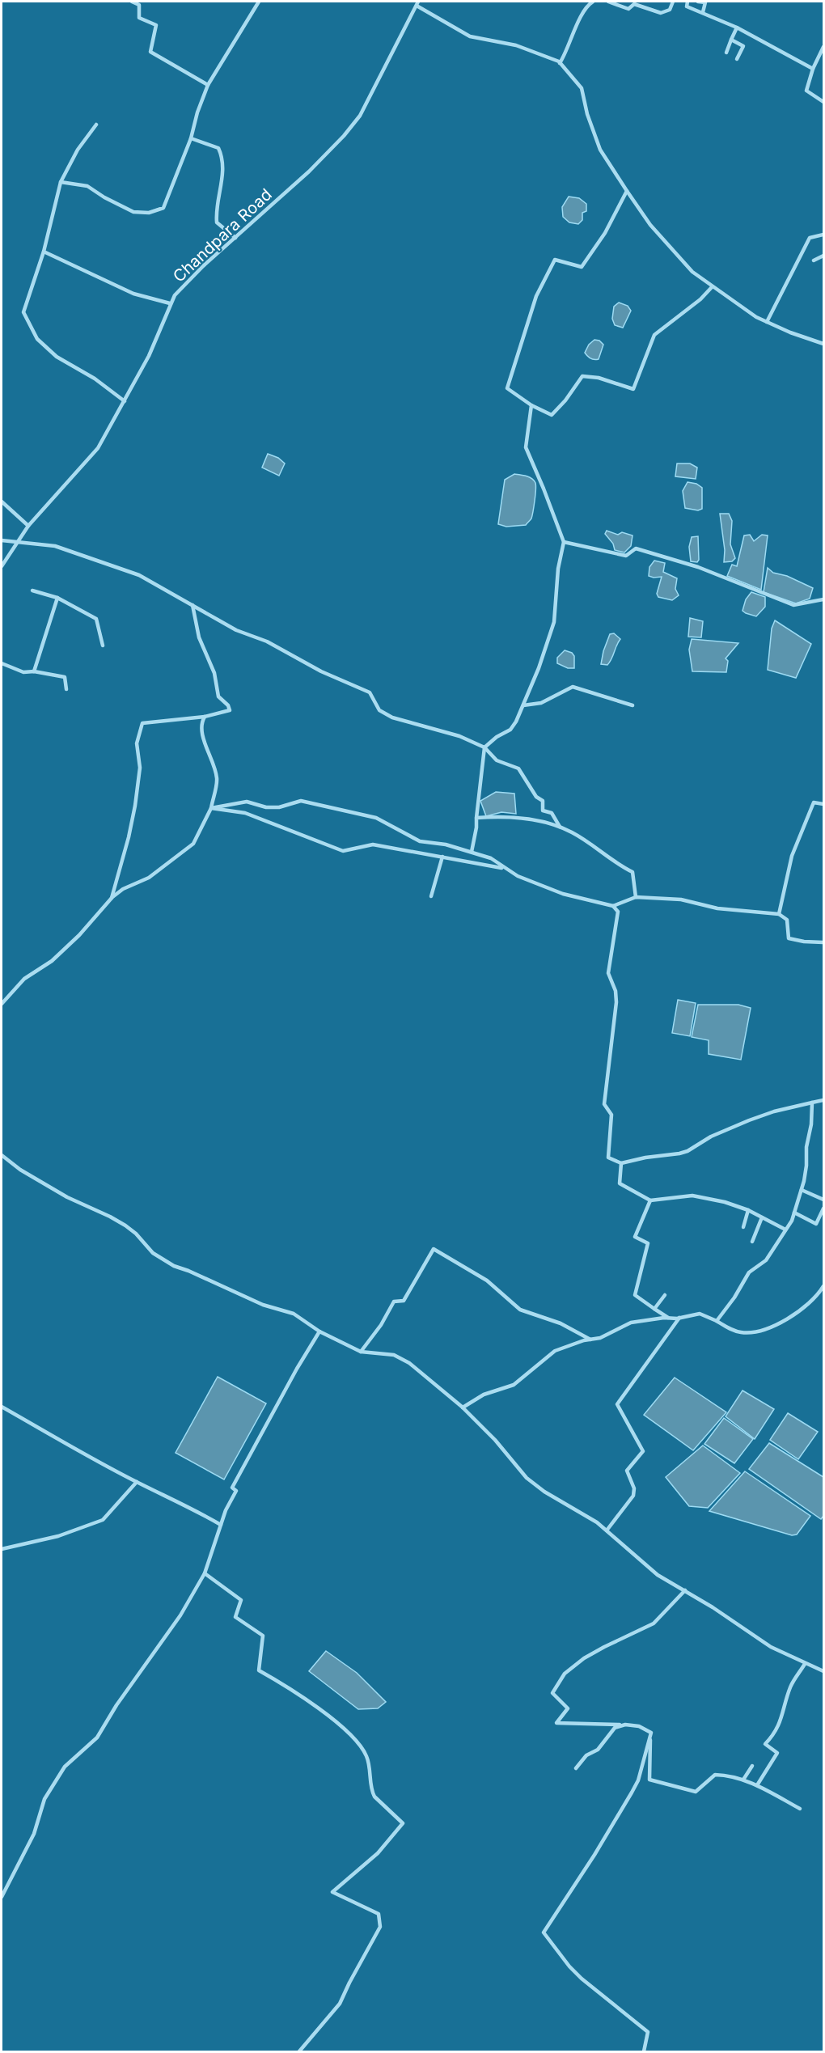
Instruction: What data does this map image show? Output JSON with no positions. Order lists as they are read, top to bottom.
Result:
{
  "streets": {
    "street": ["Chandpara Road"]
  }
}
